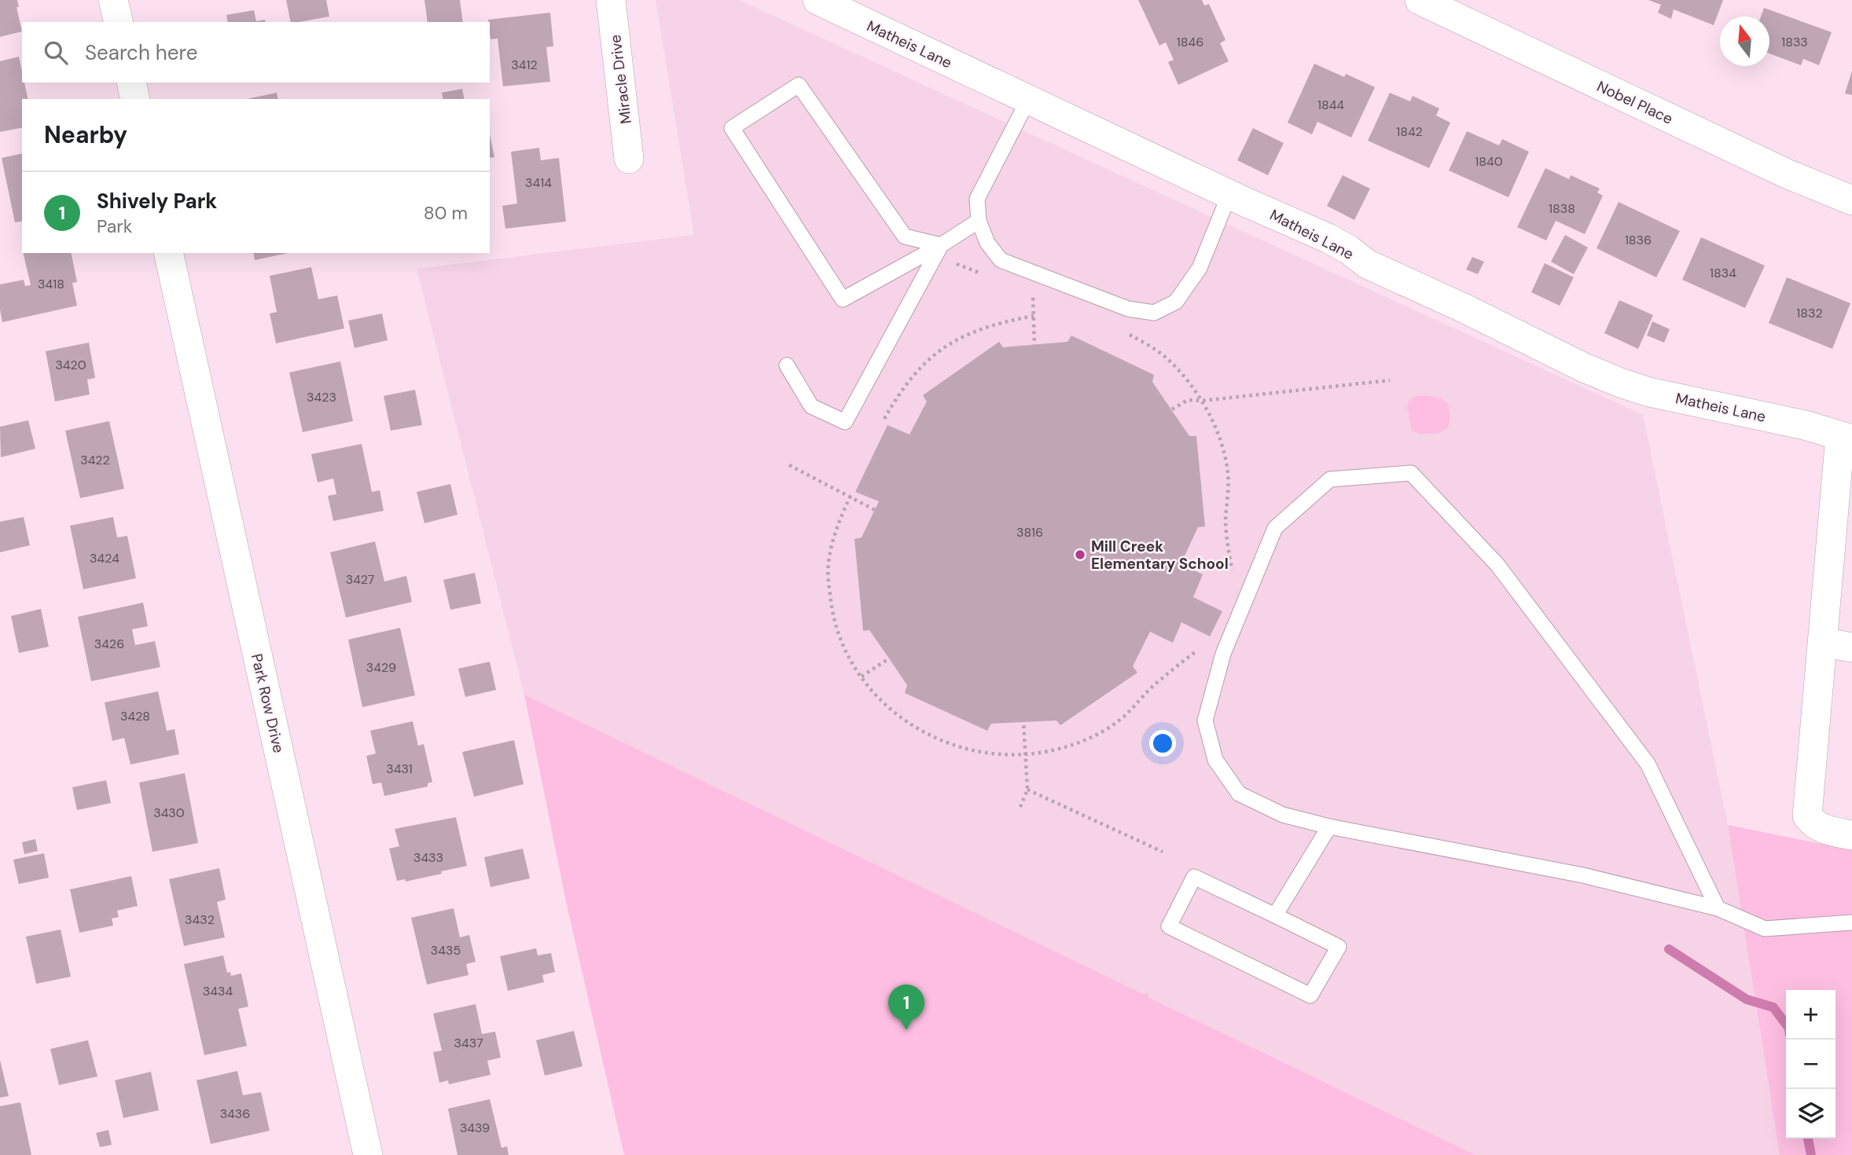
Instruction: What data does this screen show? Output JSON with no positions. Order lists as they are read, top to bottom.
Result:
{
  "streets": {
    "street": [
      "Matheis Lane",
      "Miracle Drive",
      "Nobel Place",
      "Park Row Drive"
    ]
  },
  "places": ["Mill Creek Elementary School"],
  "house_numbers": [
    "1846",
    "1833",
    "3412",
    "1844",
    "1842",
    "1840",
    "3414",
    "1838",
    "1836",
    "1834",
    "3418",
    "1832",
    "3420",
    "3423",
    "3422",
    "3816",
    "3424",
    "3427",
    "3426",
    "3429",
    "3428",
    "3431",
    "3430",
    "3433",
    "3432",
    "3435",
    "3434",
    "3437",
    "3436",
    "3439"
  ],
  "north": "top",
  "page": {
    "search": "Search here",
    "heading": "Nearby",
    "list": [
      {
        "mark": "1",
        "name": "Shively Park",
        "note": "Park",
        "value": "80 m"
      }
    ],
    "pins": "1",
    "map_buttons": ["+", "−"]
  }
}
